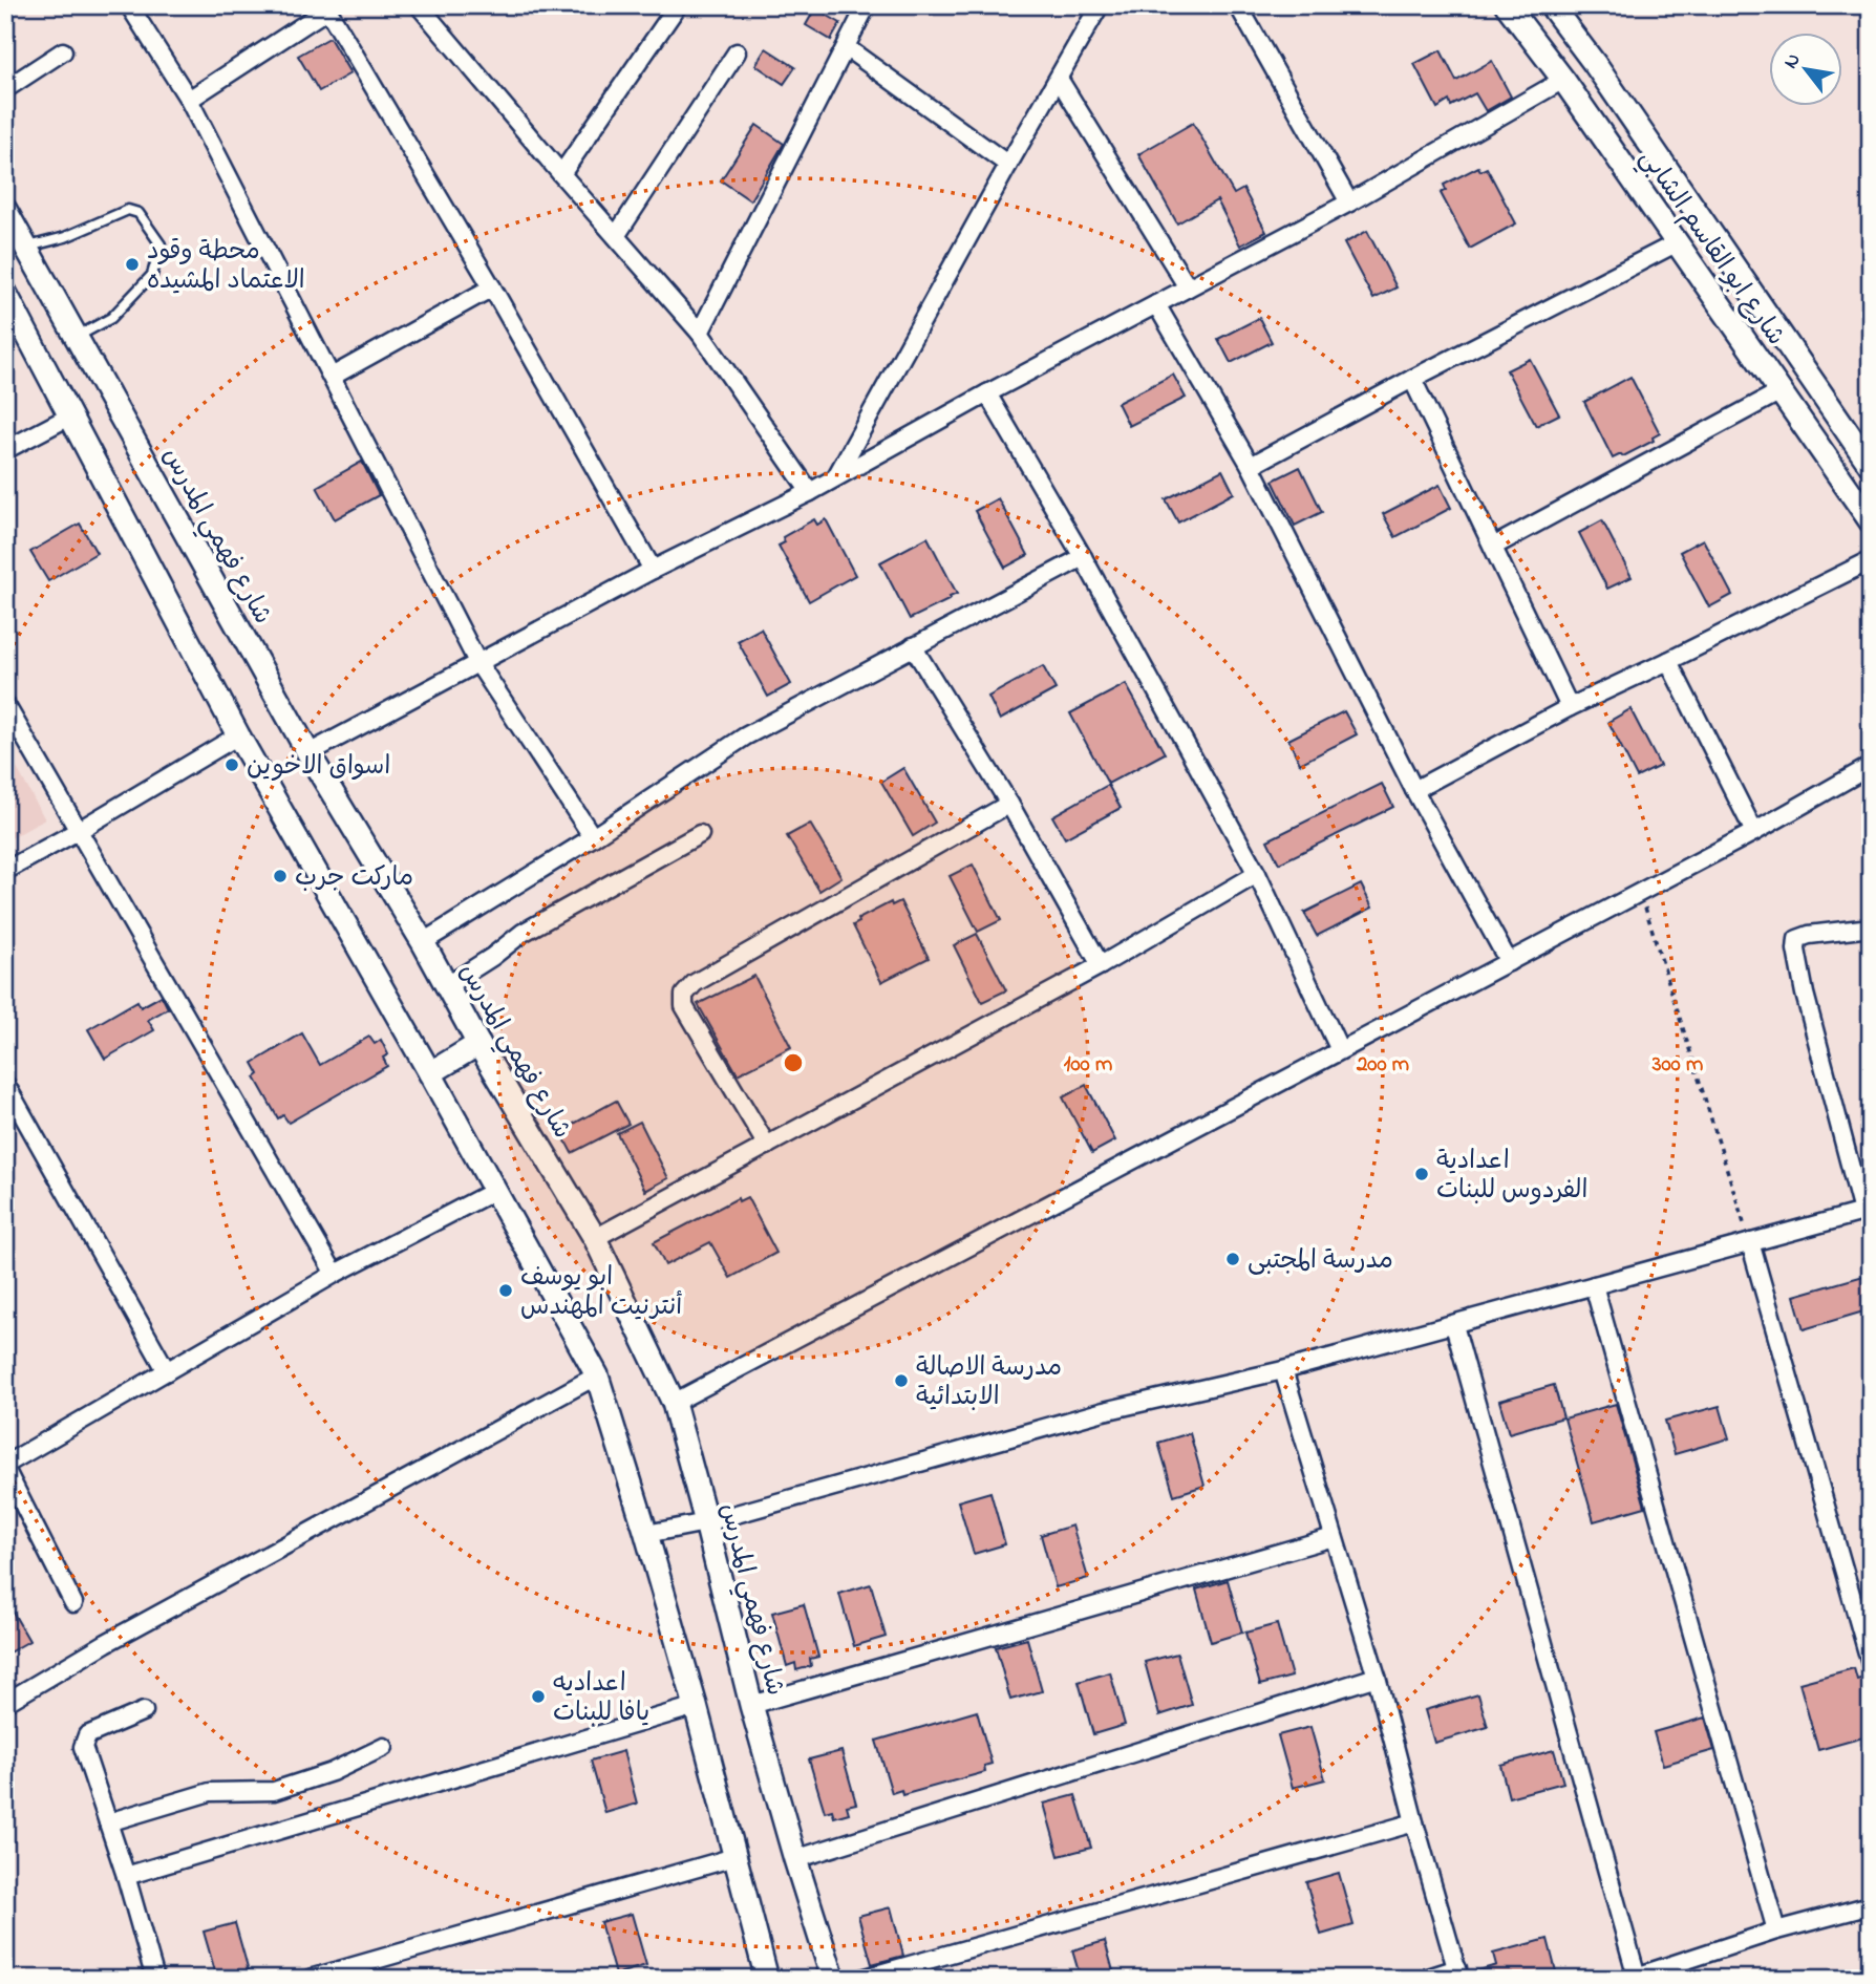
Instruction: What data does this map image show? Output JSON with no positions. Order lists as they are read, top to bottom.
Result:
{
  "streets": {
    "street": ["شارع ابو القاسم الشابي", "شارع فهمي المدرس"]
  },
  "places": [
    "محطة وقود الاعتماد المشيده",
    "اسواق الاخوين",
    "ماركت جرب",
    "اعدادية الفردوس للبنات",
    "مدرسة المجتبى",
    "ابو يوسف أنترنيت المهندس",
    "مدرسة الاصالة الابتدائية",
    "اعداديه يافا للبنات"
  ],
  "north": "top left",
  "rings": ["100 m", "200 m", "300 m"]
}
